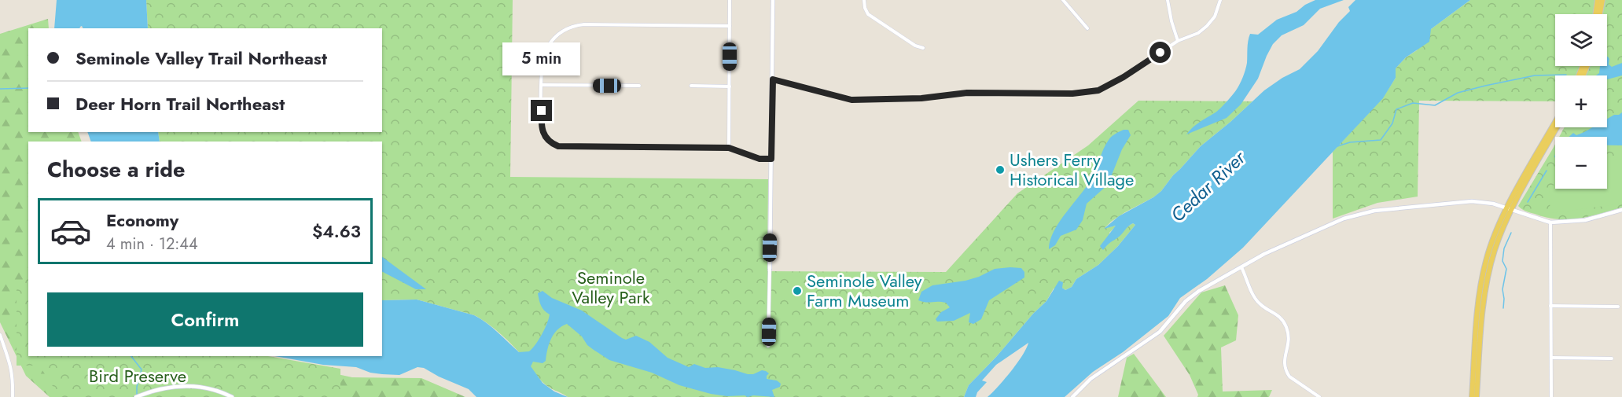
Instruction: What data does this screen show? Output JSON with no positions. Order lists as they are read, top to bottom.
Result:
{
  "water": ["Cedar River"],
  "parks": ["Seminole Valley Park", "Bird Preserve"],
  "places": ["Ushers Ferry Historical Village", "Seminole Valley Farm Museum"],
  "page": {
    "map_buttons": ["+", "−"],
    "banner": ["Seminole Valley Trail Northeast", "Deer Horn Trail Northeast"],
    "bubble": "5 min",
    "heading": "Choose a ride",
    "list": [
      {
        "name": "Economy",
        "note": "4 min · 12:44",
        "value": "$4.63"
      }
    ],
    "buttons": "Confirm"
  }
}
